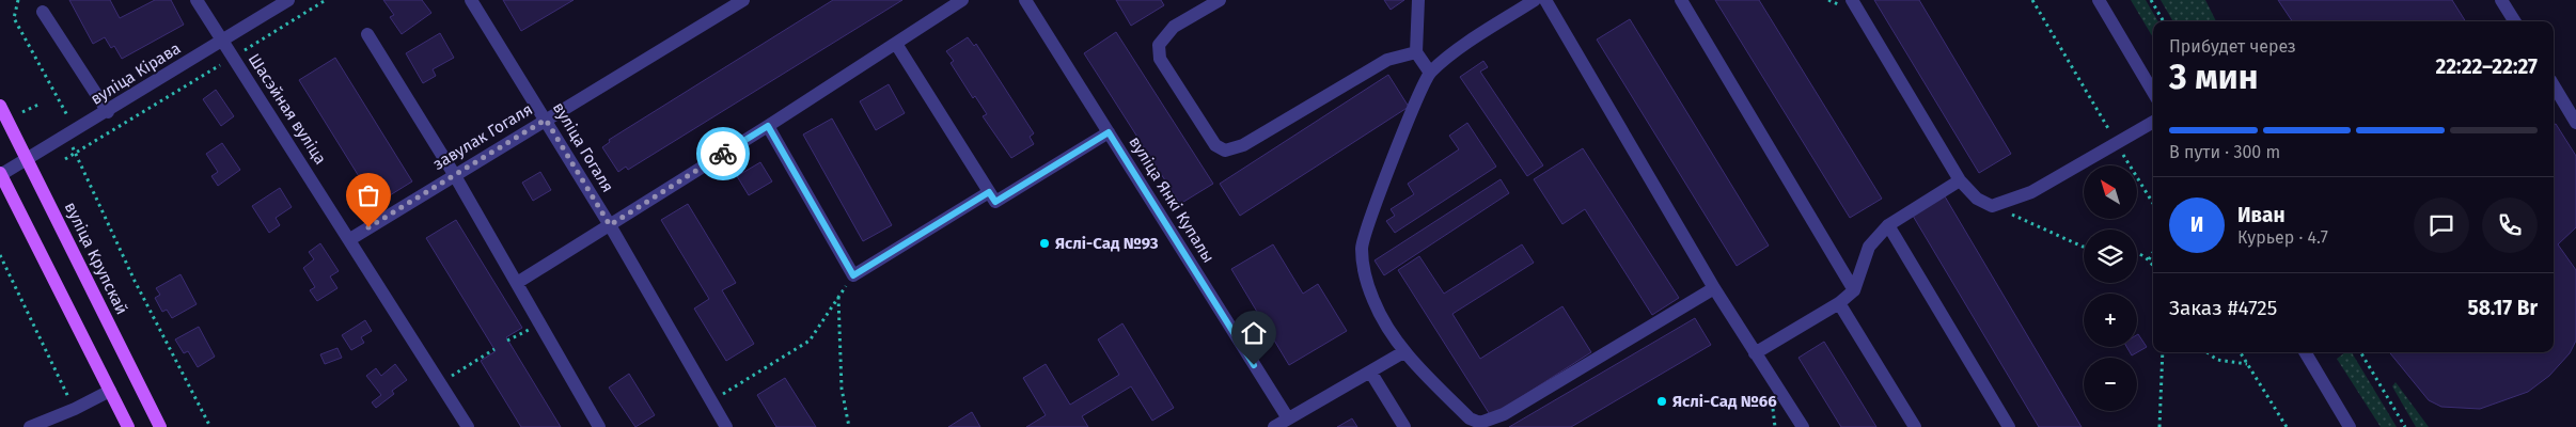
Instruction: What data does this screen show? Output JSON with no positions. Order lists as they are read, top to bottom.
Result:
{
  "streets": {
    "main road": ["вуліца Крупскай"],
    "street": [
      "вуліца Кірава",
      "Шасэйная вуліца",
      "завулак Гогаля",
      "вуліца Гогаля",
      "вуліца Янкі Купалы"
    ]
  },
  "crossings": [
    ["вуліца Кірава", "Шасэйная вуліца"],
    ["вуліца Кірава", "вуліца Крупскай"],
    ["Шасэйная вуліца", "завулак Гогаля"],
    ["завулак Гогаля", "вуліца Гогаля"]
  ],
  "places": ["Яслі-Сад №93", "Яслі-Сад №66"],
  "north": "top left",
  "page": {
    "heading": ["3 мин", "Прибудет через", "22:22–22:27"],
    "panel": [
      "Иван",
      "Курьер · 4.7",
      "Заказ #4725",
      "58.17 Br"
    ],
    "bar": "В пути · 300 m",
    "map_buttons": ["+", "−"],
    "round": "И"
  }
}
